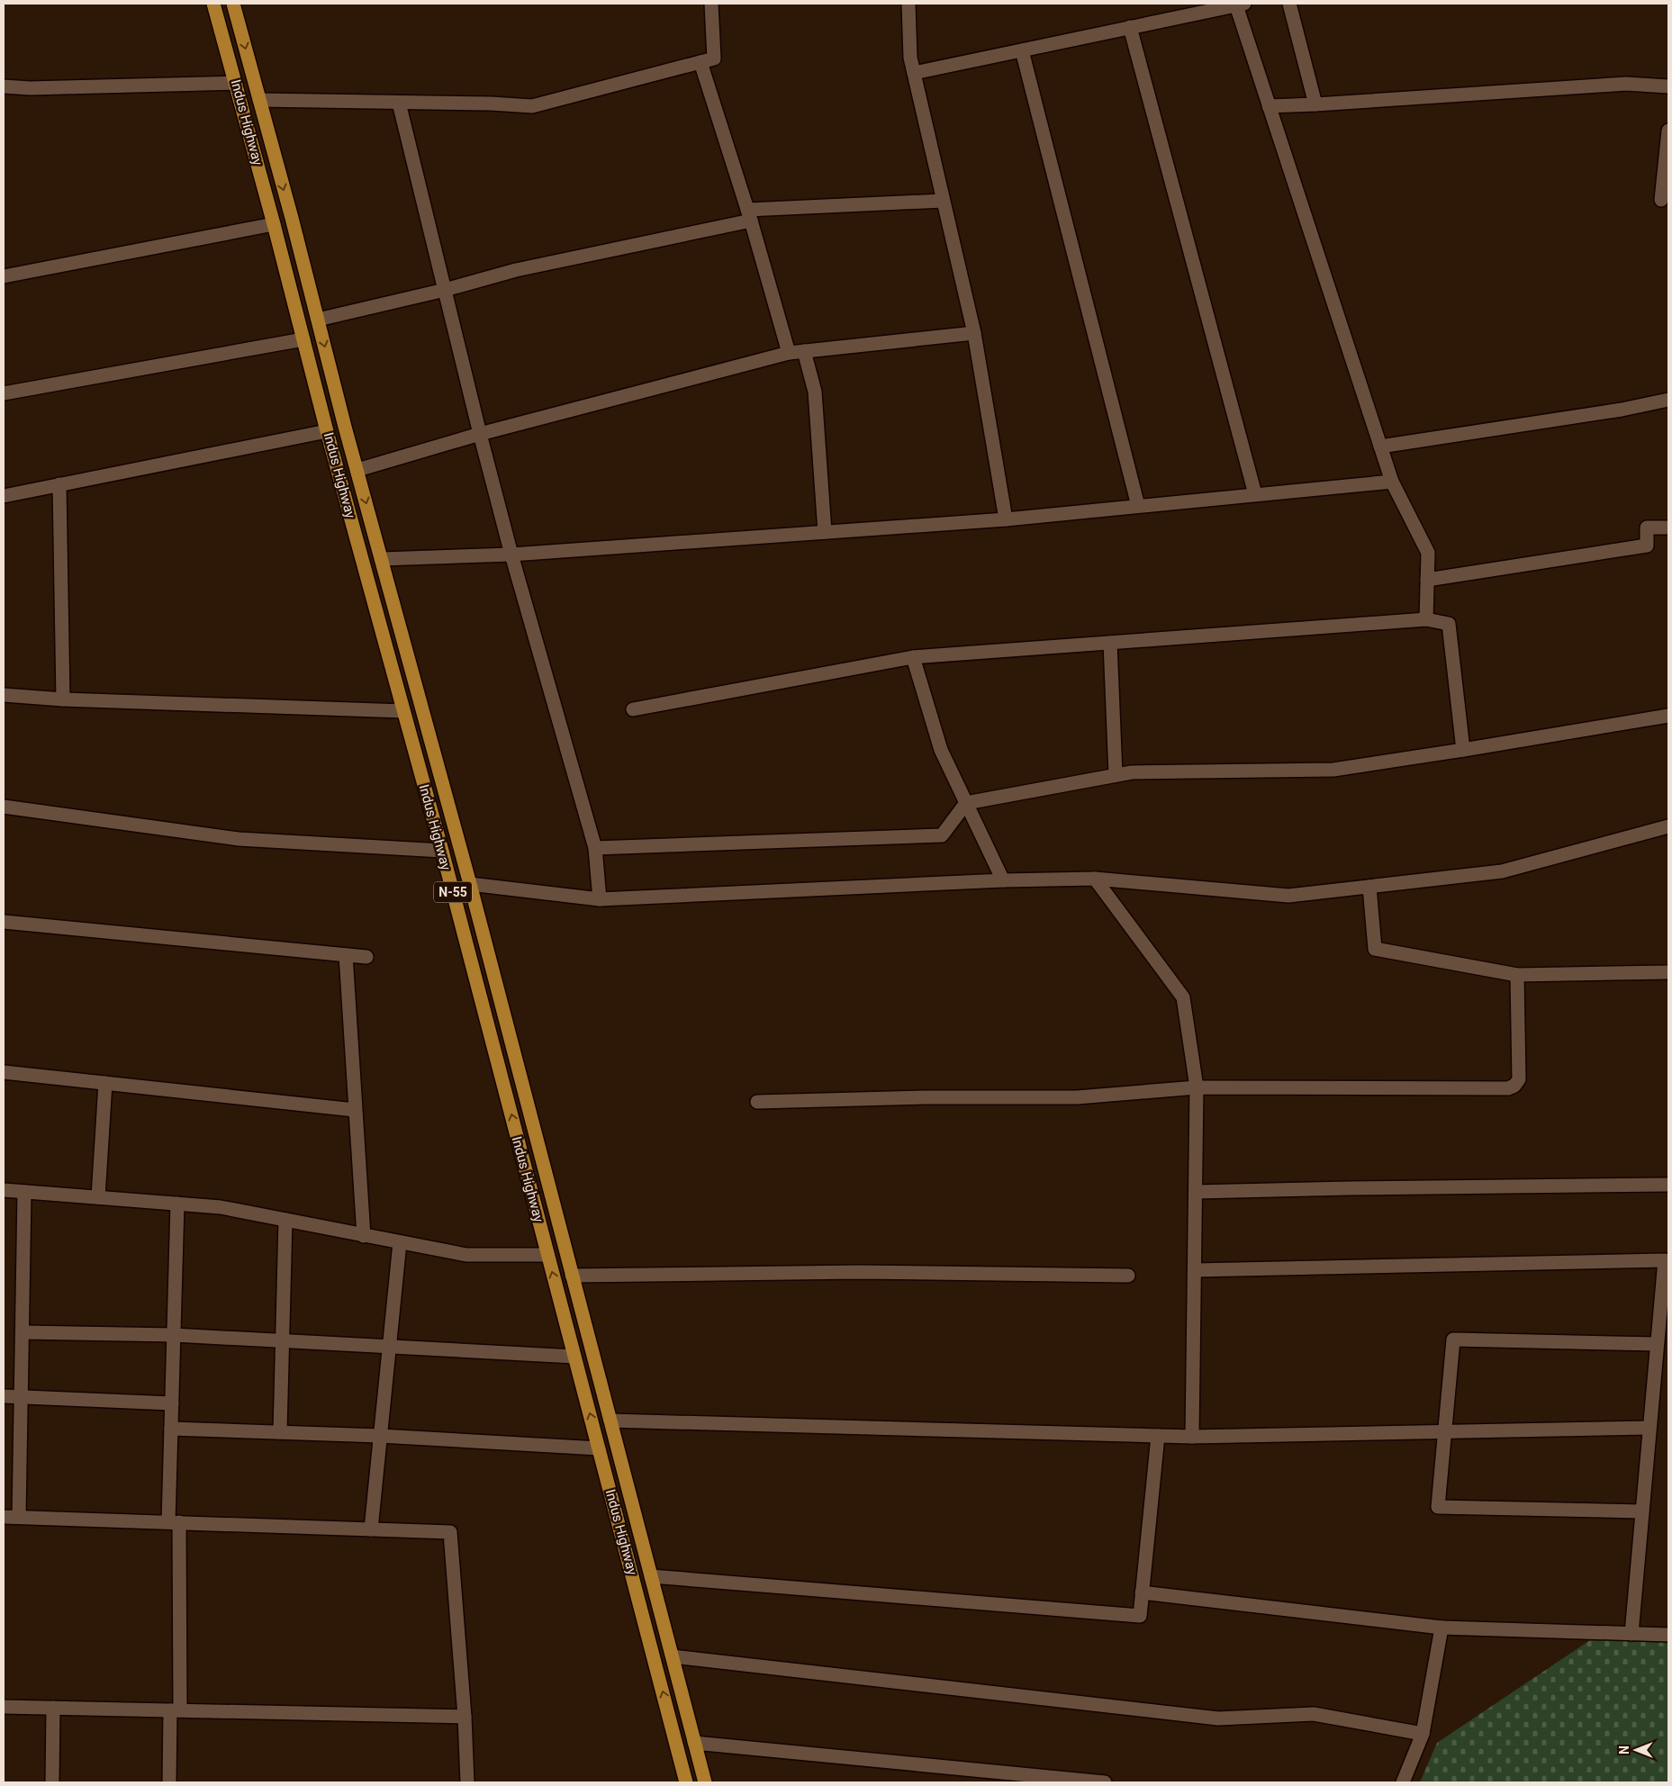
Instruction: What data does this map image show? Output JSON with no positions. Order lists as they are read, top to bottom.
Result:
{
  "streets": {
    "highway": ["Indus Highway", "N-55"]
  },
  "north": "left"
}
